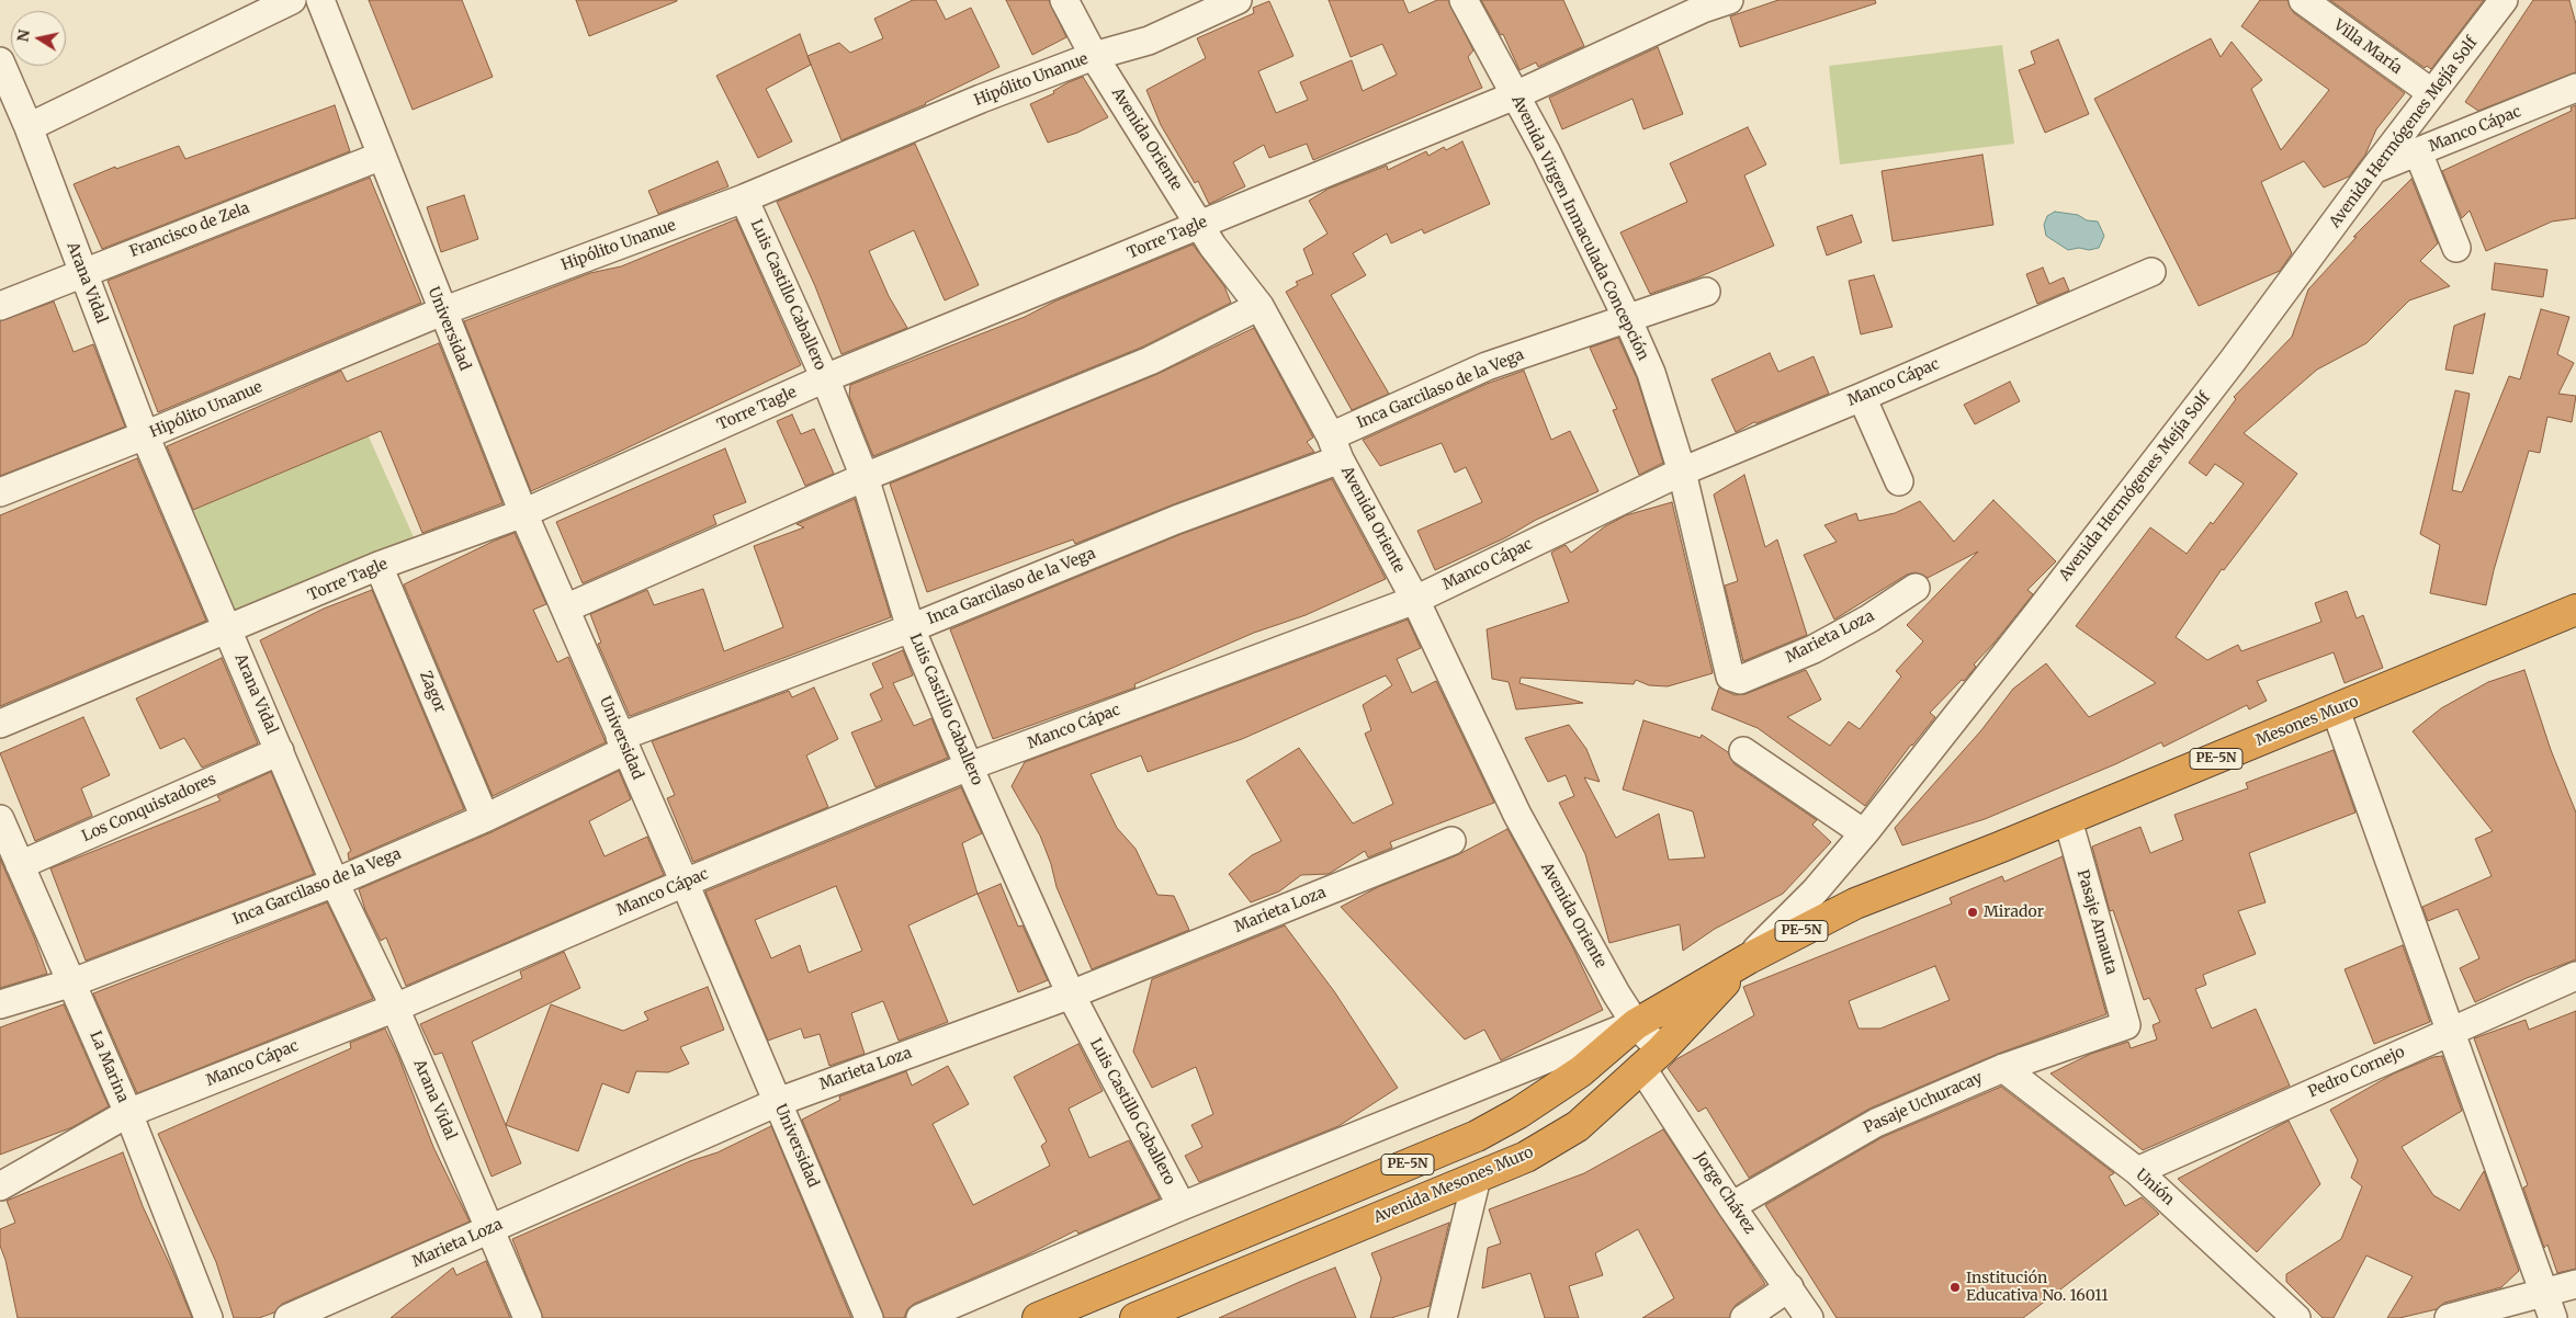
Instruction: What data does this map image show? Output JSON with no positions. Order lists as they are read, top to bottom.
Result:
{
  "streets": {
    "highway": ["Mesones Muro", "PE-5N", "Avenida Mesones Muro"],
    "street": [
      "Villa María",
      "Hipólito Unanue",
      "Manco Cápac",
      "Avenida Hermógenes Mejía Solf",
      "Avenida Oriente",
      "Avenida Virgen Inmaculada Concepción",
      "Francisco de Zela",
      "Torre Tagle",
      "Arana Vidal",
      "Luis Castillo Caballero",
      "Universidad",
      "Inca Garcilaso de la Vega",
      "Marieta Loza",
      "Zagor",
      "Los Conquistadores",
      "Pasaje Amauta",
      "La Marina",
      "Pedro Cornejo",
      "Pasaje Uchuracay",
      "Unión",
      "Jorge Chávez"
    ]
  },
  "crossings": [
    ["Villa María", "Avenida Hermógenes Mejía Solf"],
    ["Hipólito Unanue", "Avenida Oriente"],
    ["Hipólito Unanue", "Arana Vidal"],
    ["Hipólito Unanue", "Luis Castillo Caballero"],
    ["Hipólito Unanue", "Universidad"],
    ["Manco Cápac", "Avenida Hermógenes Mejía Solf"],
    ["Manco Cápac", "Avenida Oriente"],
    ["Manco Cápac", "Avenida Virgen Inmaculada Concepción"],
    ["Manco Cápac", "Arana Vidal"],
    ["Manco Cápac", "Luis Castillo Caballero"],
    ["Manco Cápac", "Universidad"],
    ["Manco Cápac", "La Marina"],
    ["Avenida Hermógenes Mejía Solf", "Mesones Muro"],
    ["Avenida Hermógenes Mejía Solf", "PE-5N"],
    ["Avenida Hermógenes Mejía Solf", "Avenida Mesones Muro"],
    ["Avenida Oriente", "Torre Tagle"],
    ["Avenida Oriente", "Inca Garcilaso de la Vega"],
    ["Avenida Oriente", "PE-5N"],
    ["Avenida Oriente", "Avenida Mesones Muro"],
    ["Avenida Oriente", "Jorge Chávez"],
    ["Avenida Virgen Inmaculada Concepción", "Torre Tagle"],
    ["Avenida Virgen Inmaculada Concepción", "Inca Garcilaso de la Vega"],
    ["Avenida Virgen Inmaculada Concepción", "Marieta Loza"],
    ["Francisco de Zela", "Arana Vidal"],
    ["Francisco de Zela", "Universidad"],
    ["Torre Tagle", "Arana Vidal"],
    ["Torre Tagle", "Luis Castillo Caballero"],
    ["Torre Tagle", "Universidad"],
    ["Torre Tagle", "Zagor"],
    ["Arana Vidal", "Inca Garcilaso de la Vega"],
    ["Arana Vidal", "Marieta Loza"],
    ["Arana Vidal", "Los Conquistadores"],
    ["Luis Castillo Caballero", "Inca Garcilaso de la Vega"],
    ["Luis Castillo Caballero", "Marieta Loza"],
    ["Universidad", "Inca Garcilaso de la Vega"],
    ["Universidad", "Marieta Loza"],
    ["Inca Garcilaso de la Vega", "Zagor"],
    ["Inca Garcilaso de la Vega", "La Marina"],
    ["Mesones Muro", "PE-5N"],
    ["Mesones Muro", "Pasaje Amauta"],
    ["Mesones Muro", "Avenida Mesones Muro"],
    ["PE-5N", "Avenida Mesones Muro"],
    ["Los Conquistadores", "La Marina"],
    ["Pasaje Amauta", "Pasaje Uchuracay"],
    ["Pedro Cornejo", "Unión"],
    ["Pasaje Uchuracay", "Unión"],
    ["Pasaje Uchuracay", "Jorge Chávez"],
    ["Avenida Mesones Muro", "Jorge Chávez"]
  ],
  "places": ["Mirador", "Institución Educativa No. 16011"],
  "north": "left"
}
